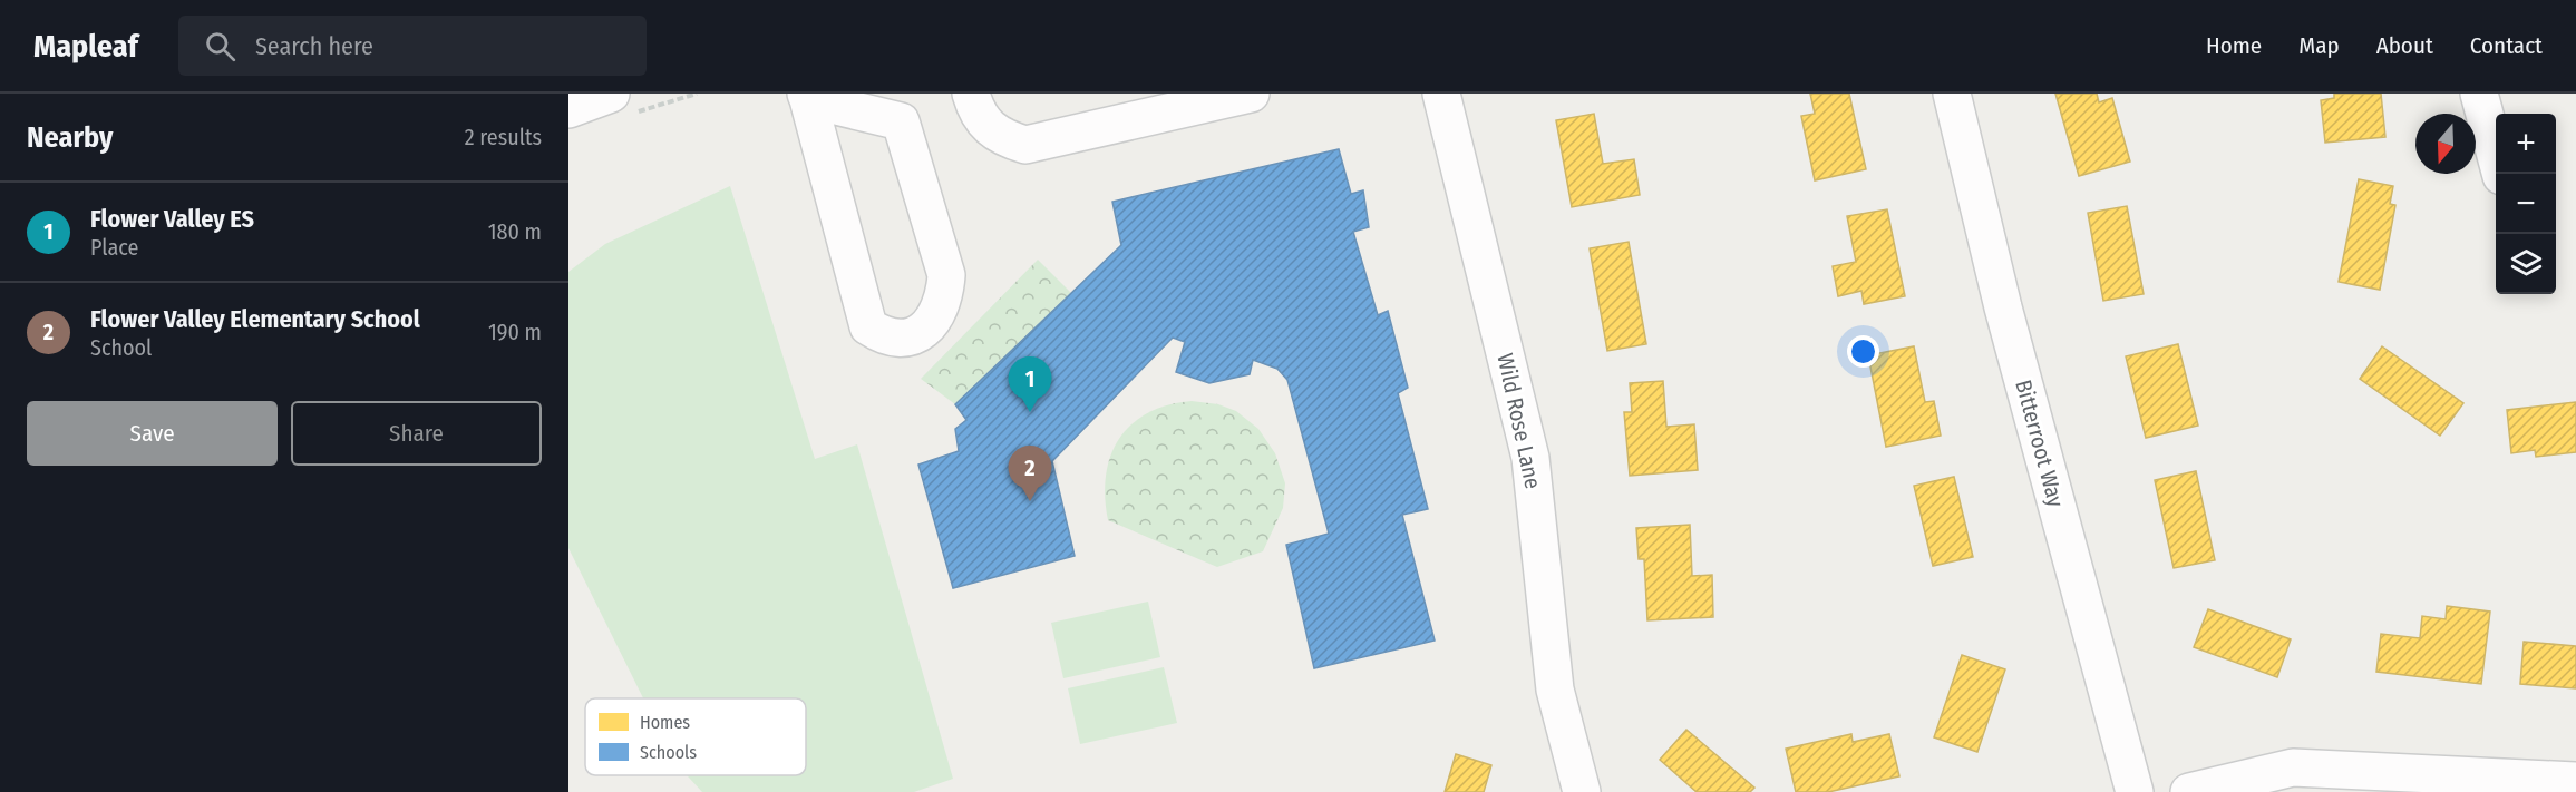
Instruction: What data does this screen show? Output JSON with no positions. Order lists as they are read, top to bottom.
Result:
{
  "streets": {
    "street": ["Wild Rose Lane", "Bitterroot Way"]
  },
  "legend": ["Homes", "Schools"],
  "north": "bottom",
  "page": {
    "header": "Mapleaf",
    "search": "Search here",
    "nav": [
      "Home",
      "Map",
      "About",
      "Contact"
    ],
    "heading": ["Nearby", "2 results"],
    "map_buttons": ["+", "−"],
    "list": [
      {
        "mark": "1",
        "name": "Flower Valley ES",
        "note": "Place",
        "value": "180 m"
      },
      {
        "mark": "2",
        "name": "Flower Valley Elementary School",
        "note": "School",
        "value": "190 m"
      }
    ],
    "pins": ["1", "2"],
    "buttons": ["Save", "Share"]
  }
}
